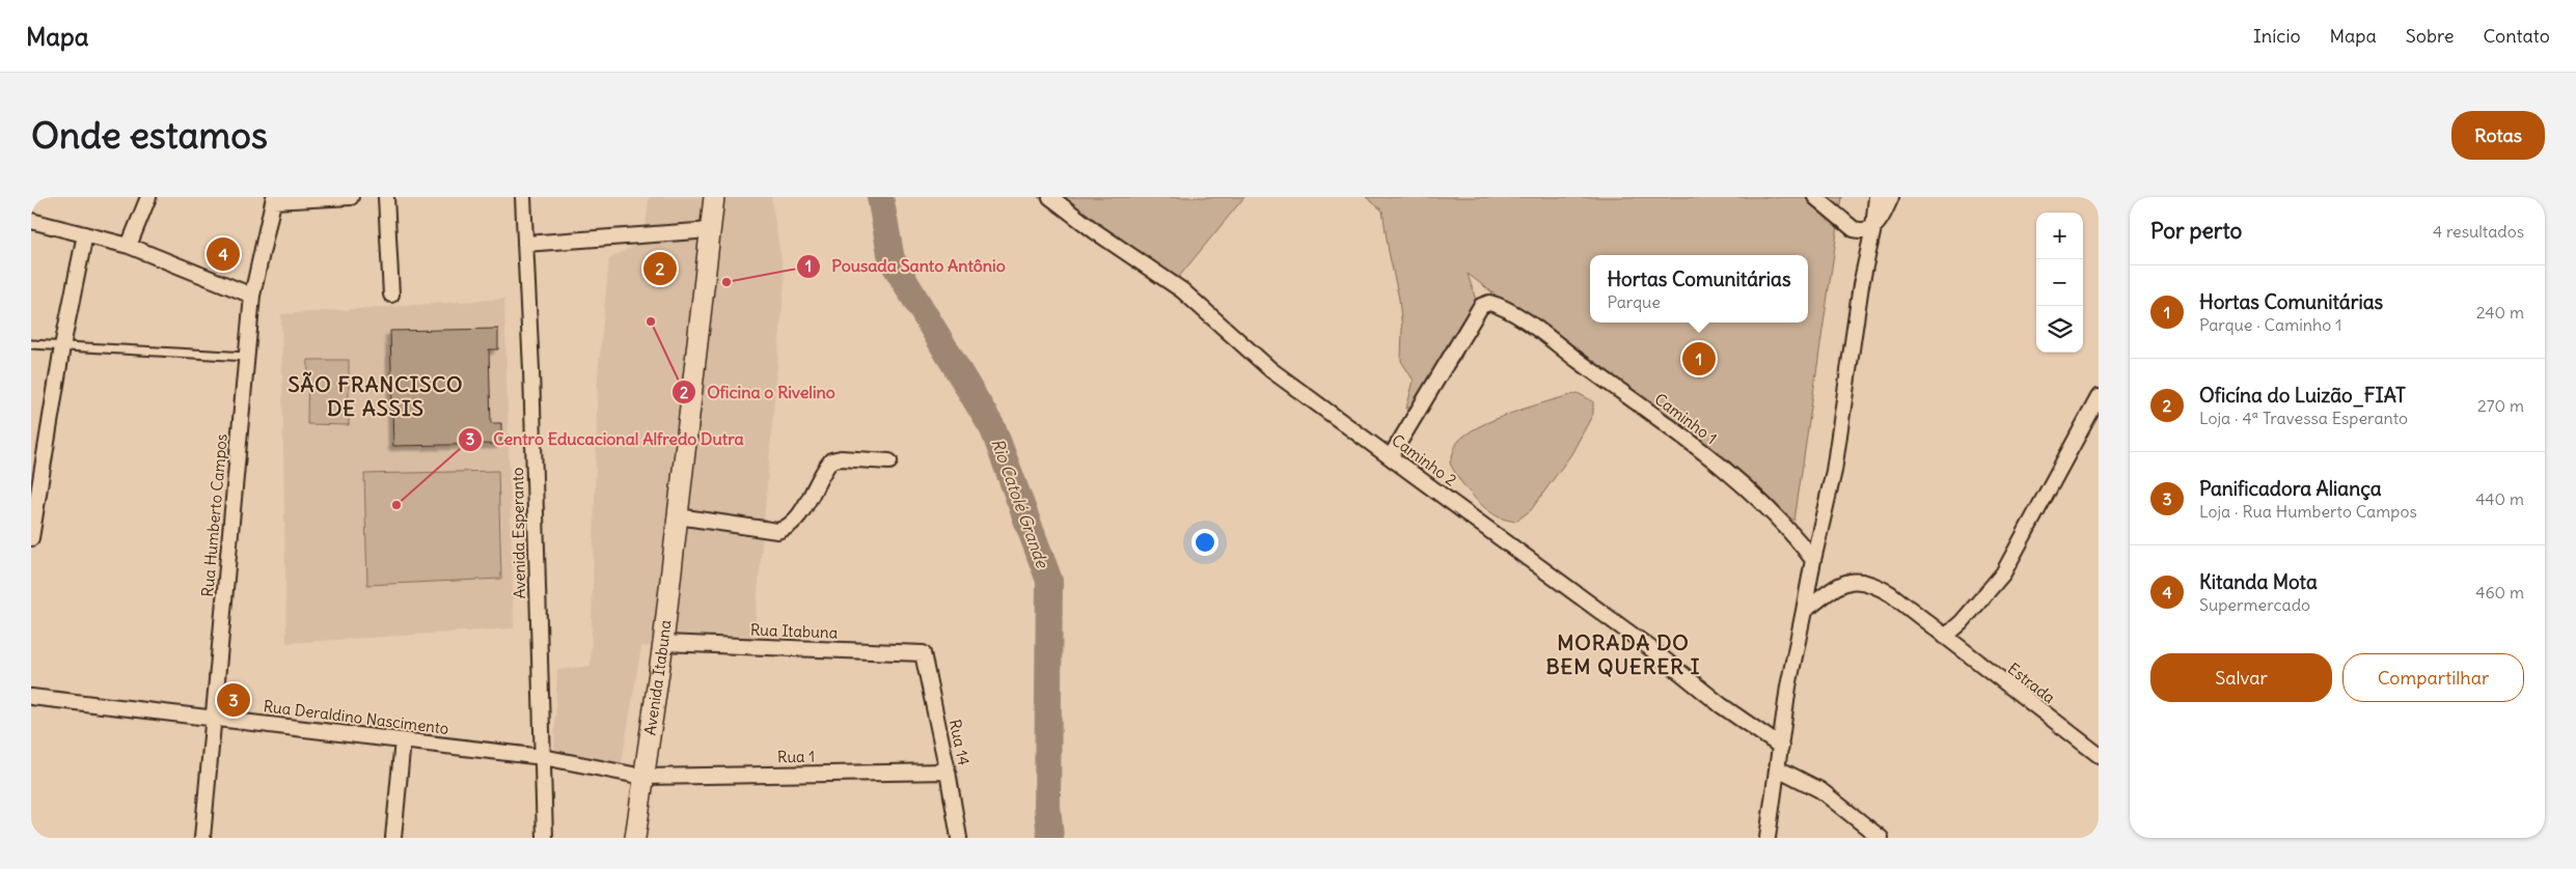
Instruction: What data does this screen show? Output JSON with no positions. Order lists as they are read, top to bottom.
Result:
{
  "streets": {
    "main road": ["Avenida Itabuna"],
    "street": [
      "Caminho 1",
      "Caminho 2",
      "Rua Humberto Campos",
      "Avenida Esperanto",
      "Rua Itabuna",
      "Estrada",
      "Rua Deraldino Nascimento",
      "Rua 14",
      "Rua 1"
    ]
  },
  "crossings": [
    ["Caminho 1", "Caminho 2"],
    ["Rua Humberto Campos", "Rua Deraldino Nascimento"],
    ["Avenida Esperanto", "Rua Deraldino Nascimento"],
    ["Rua Itabuna", "Avenida Itabuna"],
    ["Rua Itabuna", "Rua 14"],
    ["Avenida Itabuna", "Rua Deraldino Nascimento"],
    ["Avenida Itabuna", "Rua 1"],
    ["Rua Deraldino Nascimento", "Rua 1"],
    ["Rua 14", "Rua 1"]
  ],
  "districts": ["SÃO FRANCISCO DE ASSIS", "MORADA DO BEM QUERER I"],
  "water": ["Rio Catolé Grande"],
  "places": ["Pousada Santo Antônio", "Oficina o Rivelino", "Centro Educacional Alfredo Dutra"],
  "page": {
    "header": "Mapa",
    "nav": [
      "Início",
      "Mapa",
      "Sobre",
      "Contato"
    ],
    "buttons": [
      "Rotas",
      ["Salvar", "Compartilhar"]
    ],
    "title": "Onde estamos",
    "heading": ["Por perto", "4 resultados"],
    "map_buttons": ["+", "−"],
    "pins": [
      "4",
      "2",
      "1",
      "3"
    ],
    "popup": ["Hortas Comunitárias", "Parque"],
    "list": [
      {
        "mark": "1",
        "name": "Hortas Comunitárias",
        "note": "Parque · Caminho 1",
        "value": "240 m"
      },
      {
        "mark": "2",
        "name": "Oficína do Luizão_FIAT",
        "note": "Loja · 4ª Travessa Esperanto",
        "value": "270 m"
      },
      {
        "mark": "3",
        "name": "Panificadora Aliança",
        "note": "Loja · Rua Humberto Campos",
        "value": "440 m"
      },
      {
        "mark": "4",
        "name": "Kitanda Mota",
        "note": "Supermercado",
        "value": "460 m"
      }
    ]
  }
}
